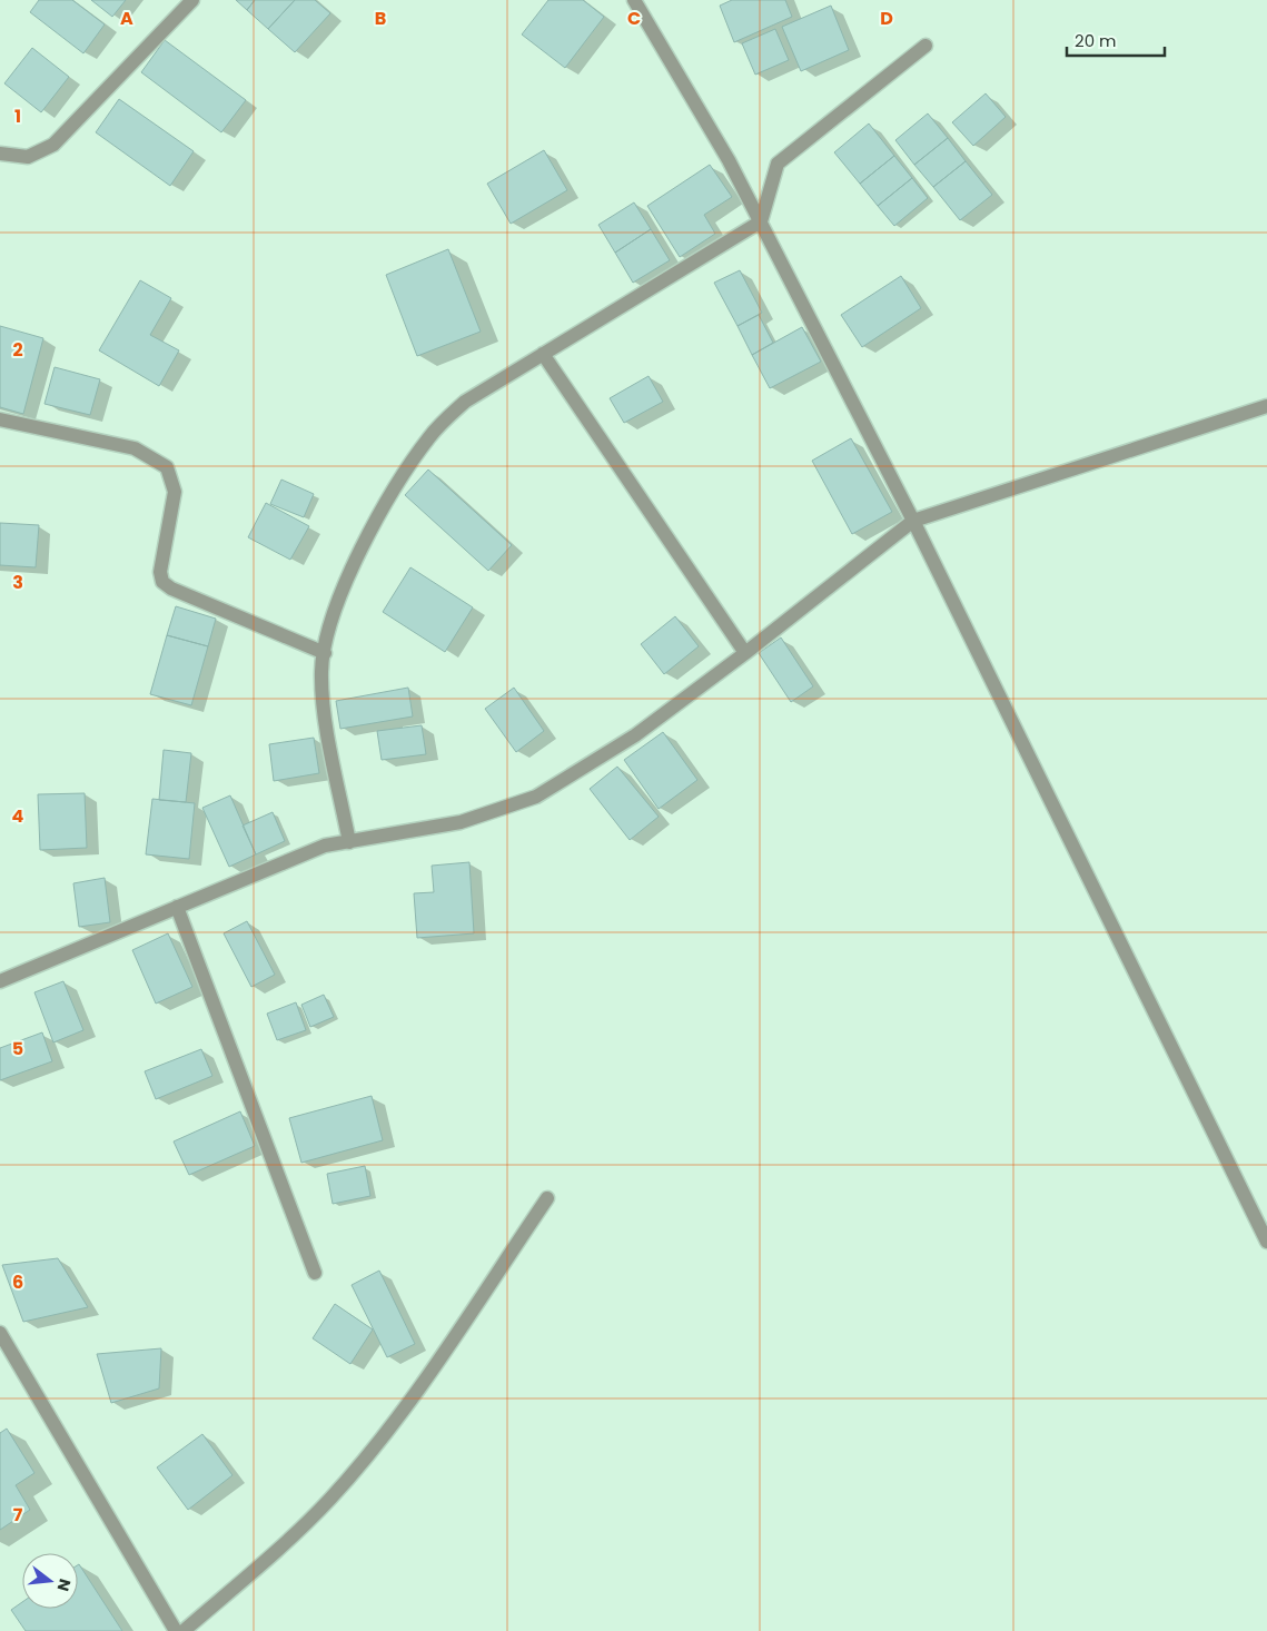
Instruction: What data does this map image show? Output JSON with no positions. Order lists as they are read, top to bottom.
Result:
{
  "scale_bar": "20 m",
  "north": "right",
  "grid": {
    "columns": [
      "A",
      "B",
      "C",
      "D"
    ],
    "rows": [
      "1",
      "2",
      "3",
      "4",
      "5",
      "6",
      "7"
    ]
  }
}
